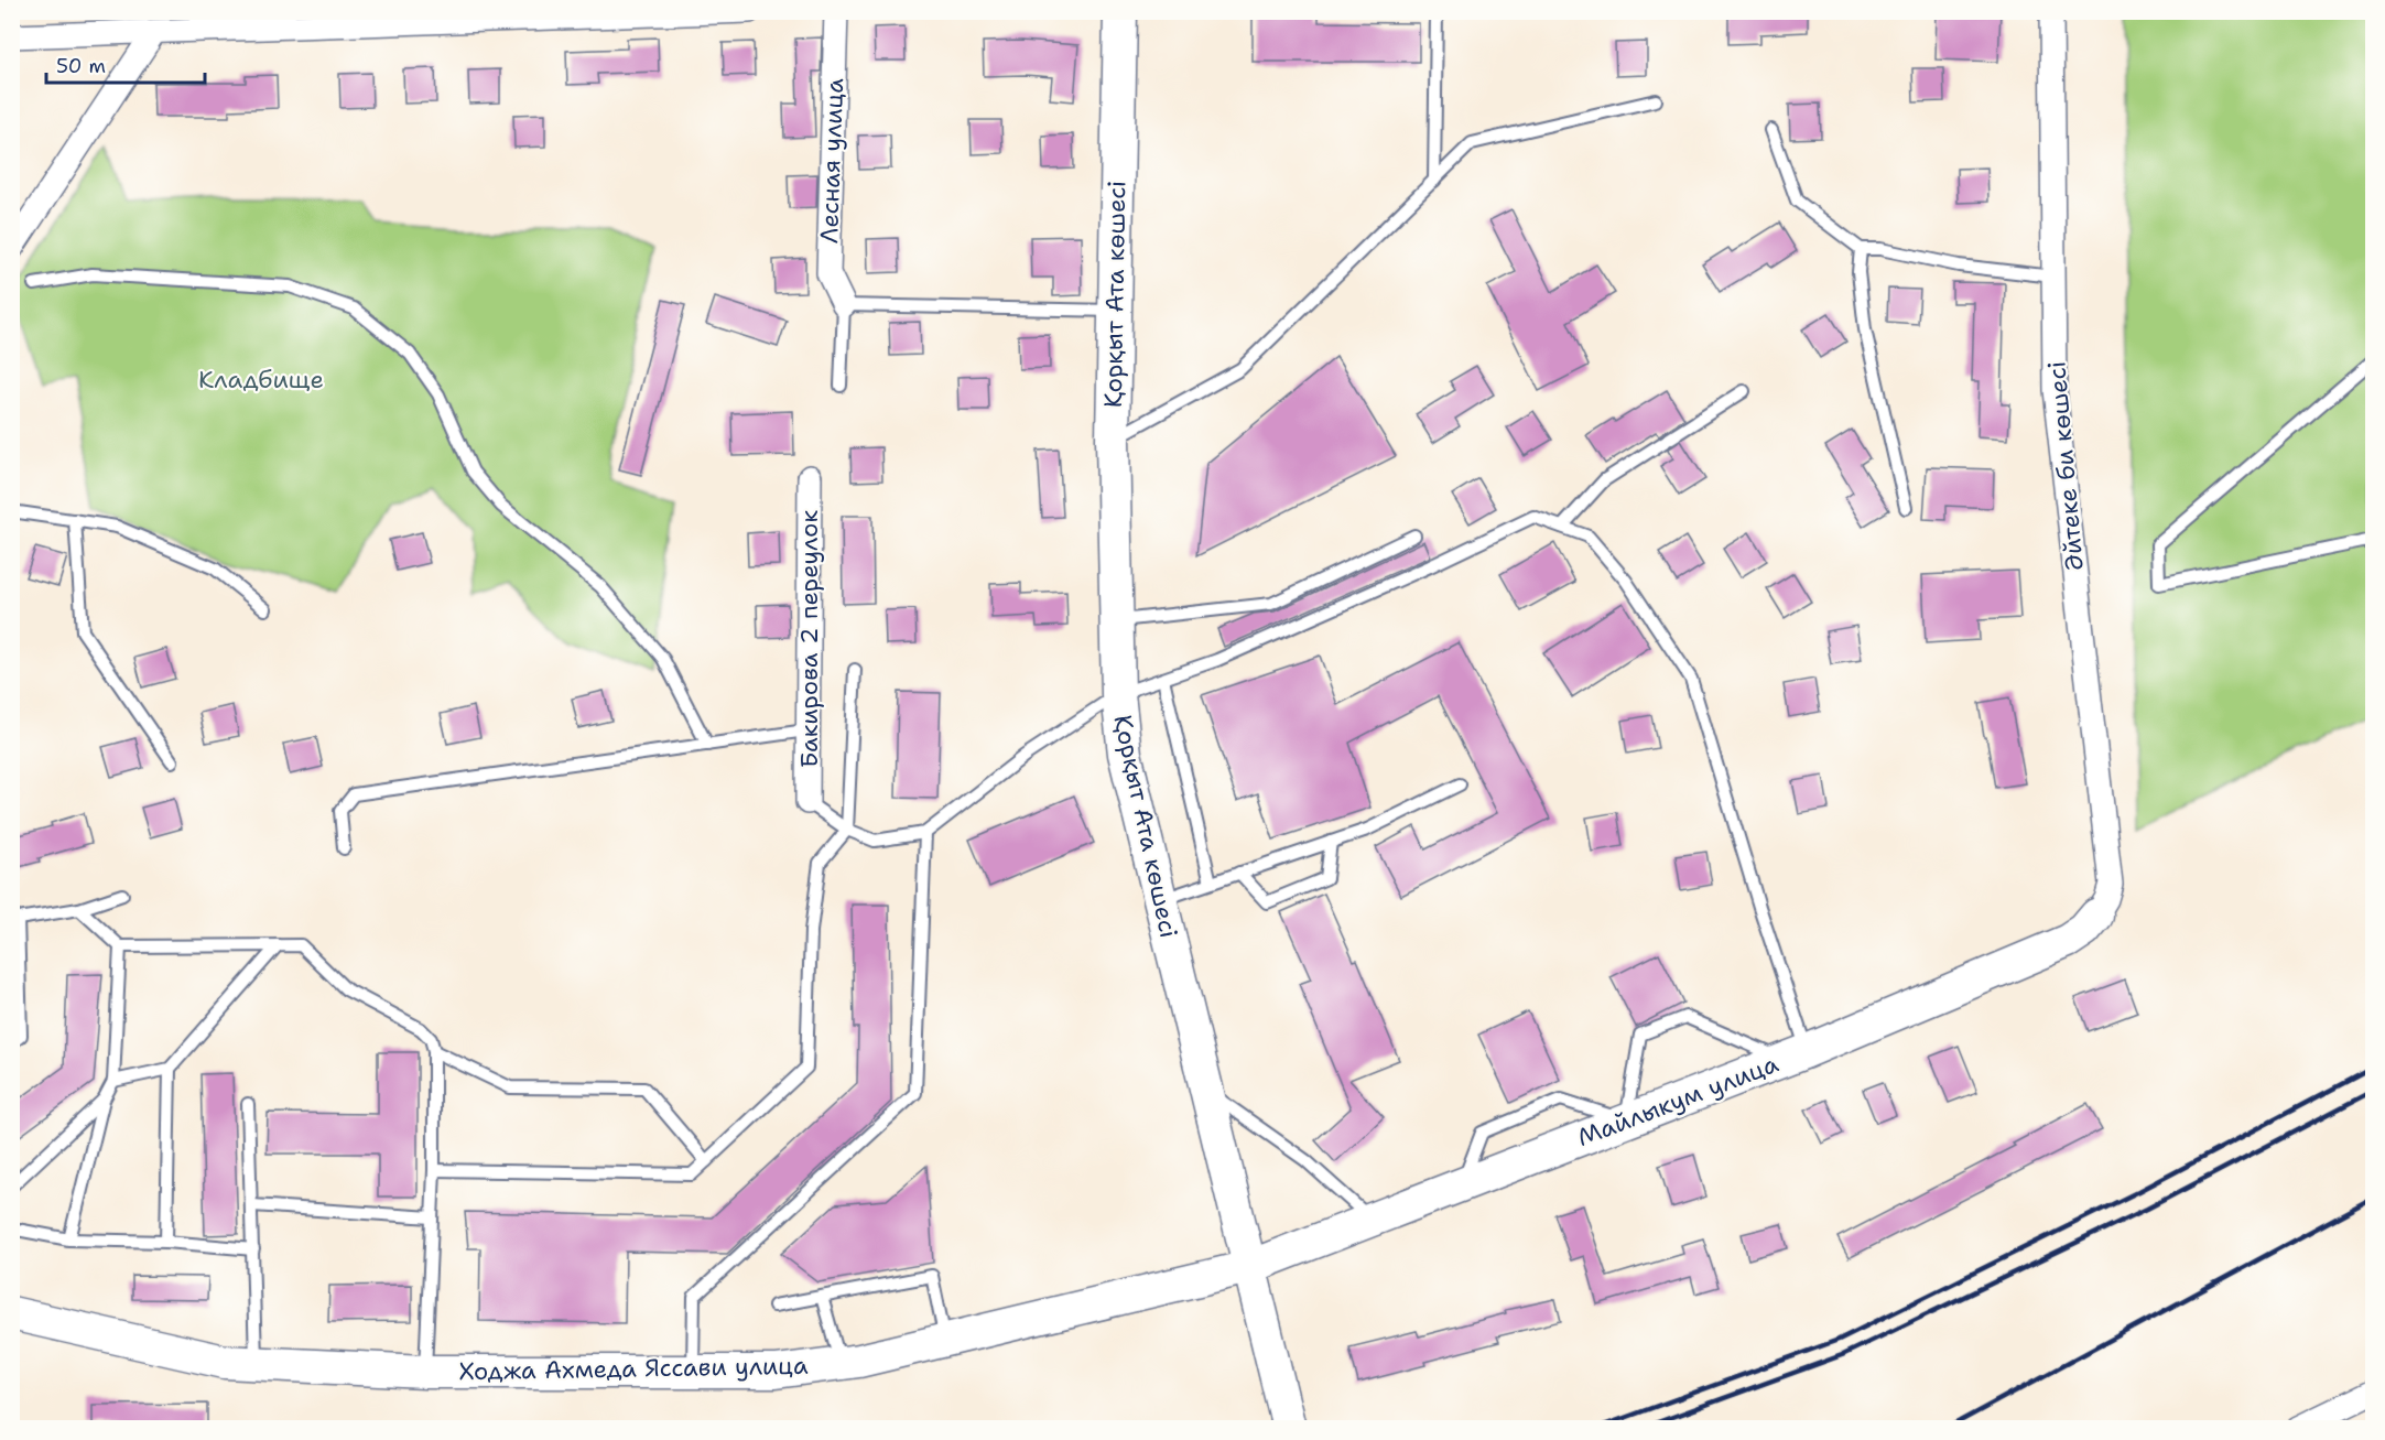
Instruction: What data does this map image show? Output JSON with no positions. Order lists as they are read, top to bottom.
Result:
{
  "streets": {
    "street": [
      "Лесная улица",
      "Қорқыт Ата көшесі",
      "Әйтеке би көшесі",
      "Бакирова 2 переулок",
      "Майлыкум улица",
      "Ходжа Ахмеда Яссави улица"
    ]
  },
  "crossings": [
    ["Қорқыт Ата көшесі", "Майлыкум улица"],
    ["Қорқыт Ата көшесі", "Ходжа Ахмеда Яссави улица"],
    ["Әйтеке би көшесі", "Майлыкум улица"],
    ["Майлыкум улица", "Ходжа Ахмеда Яссави улица"]
  ],
  "parks": ["Кладбище"],
  "scale_bar": "50 m"
}
